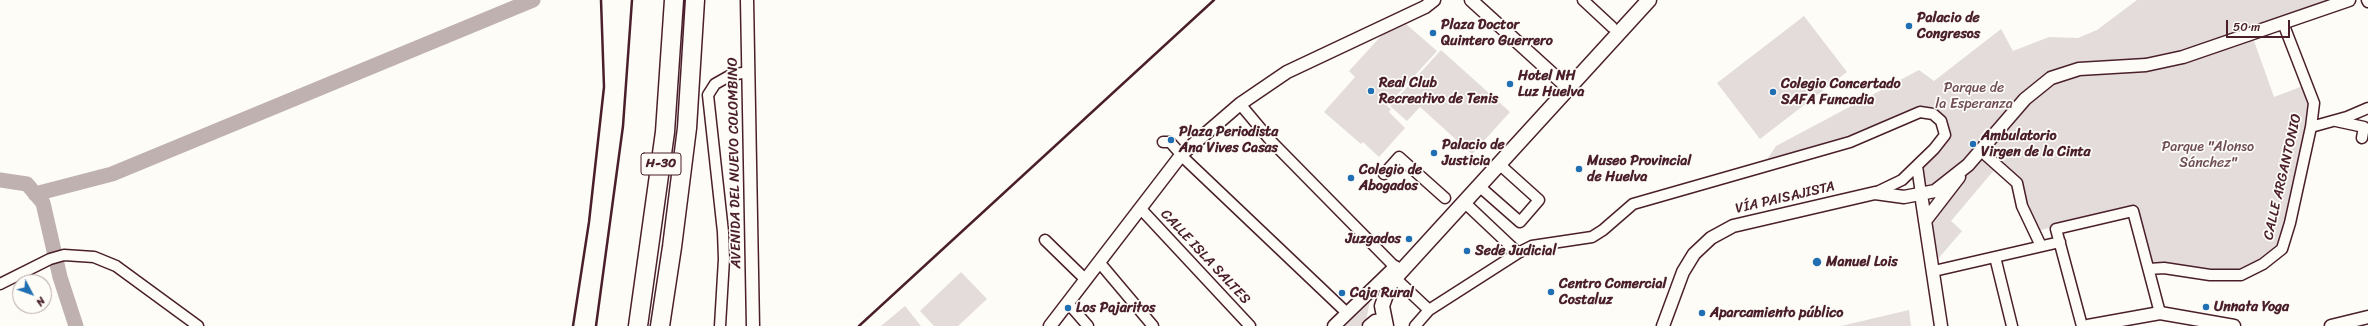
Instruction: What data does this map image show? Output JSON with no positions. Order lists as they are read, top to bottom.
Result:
{
  "streets": {
    "highway": ["H-30"],
    "street": [
      "AVENIDA DEL NUEVO COLOMBINO",
      "CALLE ARGANTONIO",
      "VÍA PAISAJISTA",
      "CALLE ISLA SALTES"
    ]
  },
  "parks": ["Parque de la Esperanza", "Parque \"Alonso Sánchez\""],
  "places": [
    "Palacio de Congresos",
    "Plaza Doctor Quintero Guerrero",
    "Hotel NH Luz Huelva",
    "Real Club Recreativo de Tenis",
    "Colegio Concertado SAFA Funcadia",
    "Plaza Periodista Ana Vives Casas",
    "Ambulatorio Virgen de la Cinta",
    "Palacio de Justicia",
    "Museo Provincial de Huelva",
    "Colegio de Abogados",
    "Juzgados",
    "Sede Judicial",
    "Manuel Lois",
    "Centro Comercial Costaluz",
    "Caja Rural",
    "Unnata Yoga",
    "Los Pajaritos",
    "Aparcamiento público"
  ],
  "scale_bar": "50 m",
  "north": "bottom right"
}
